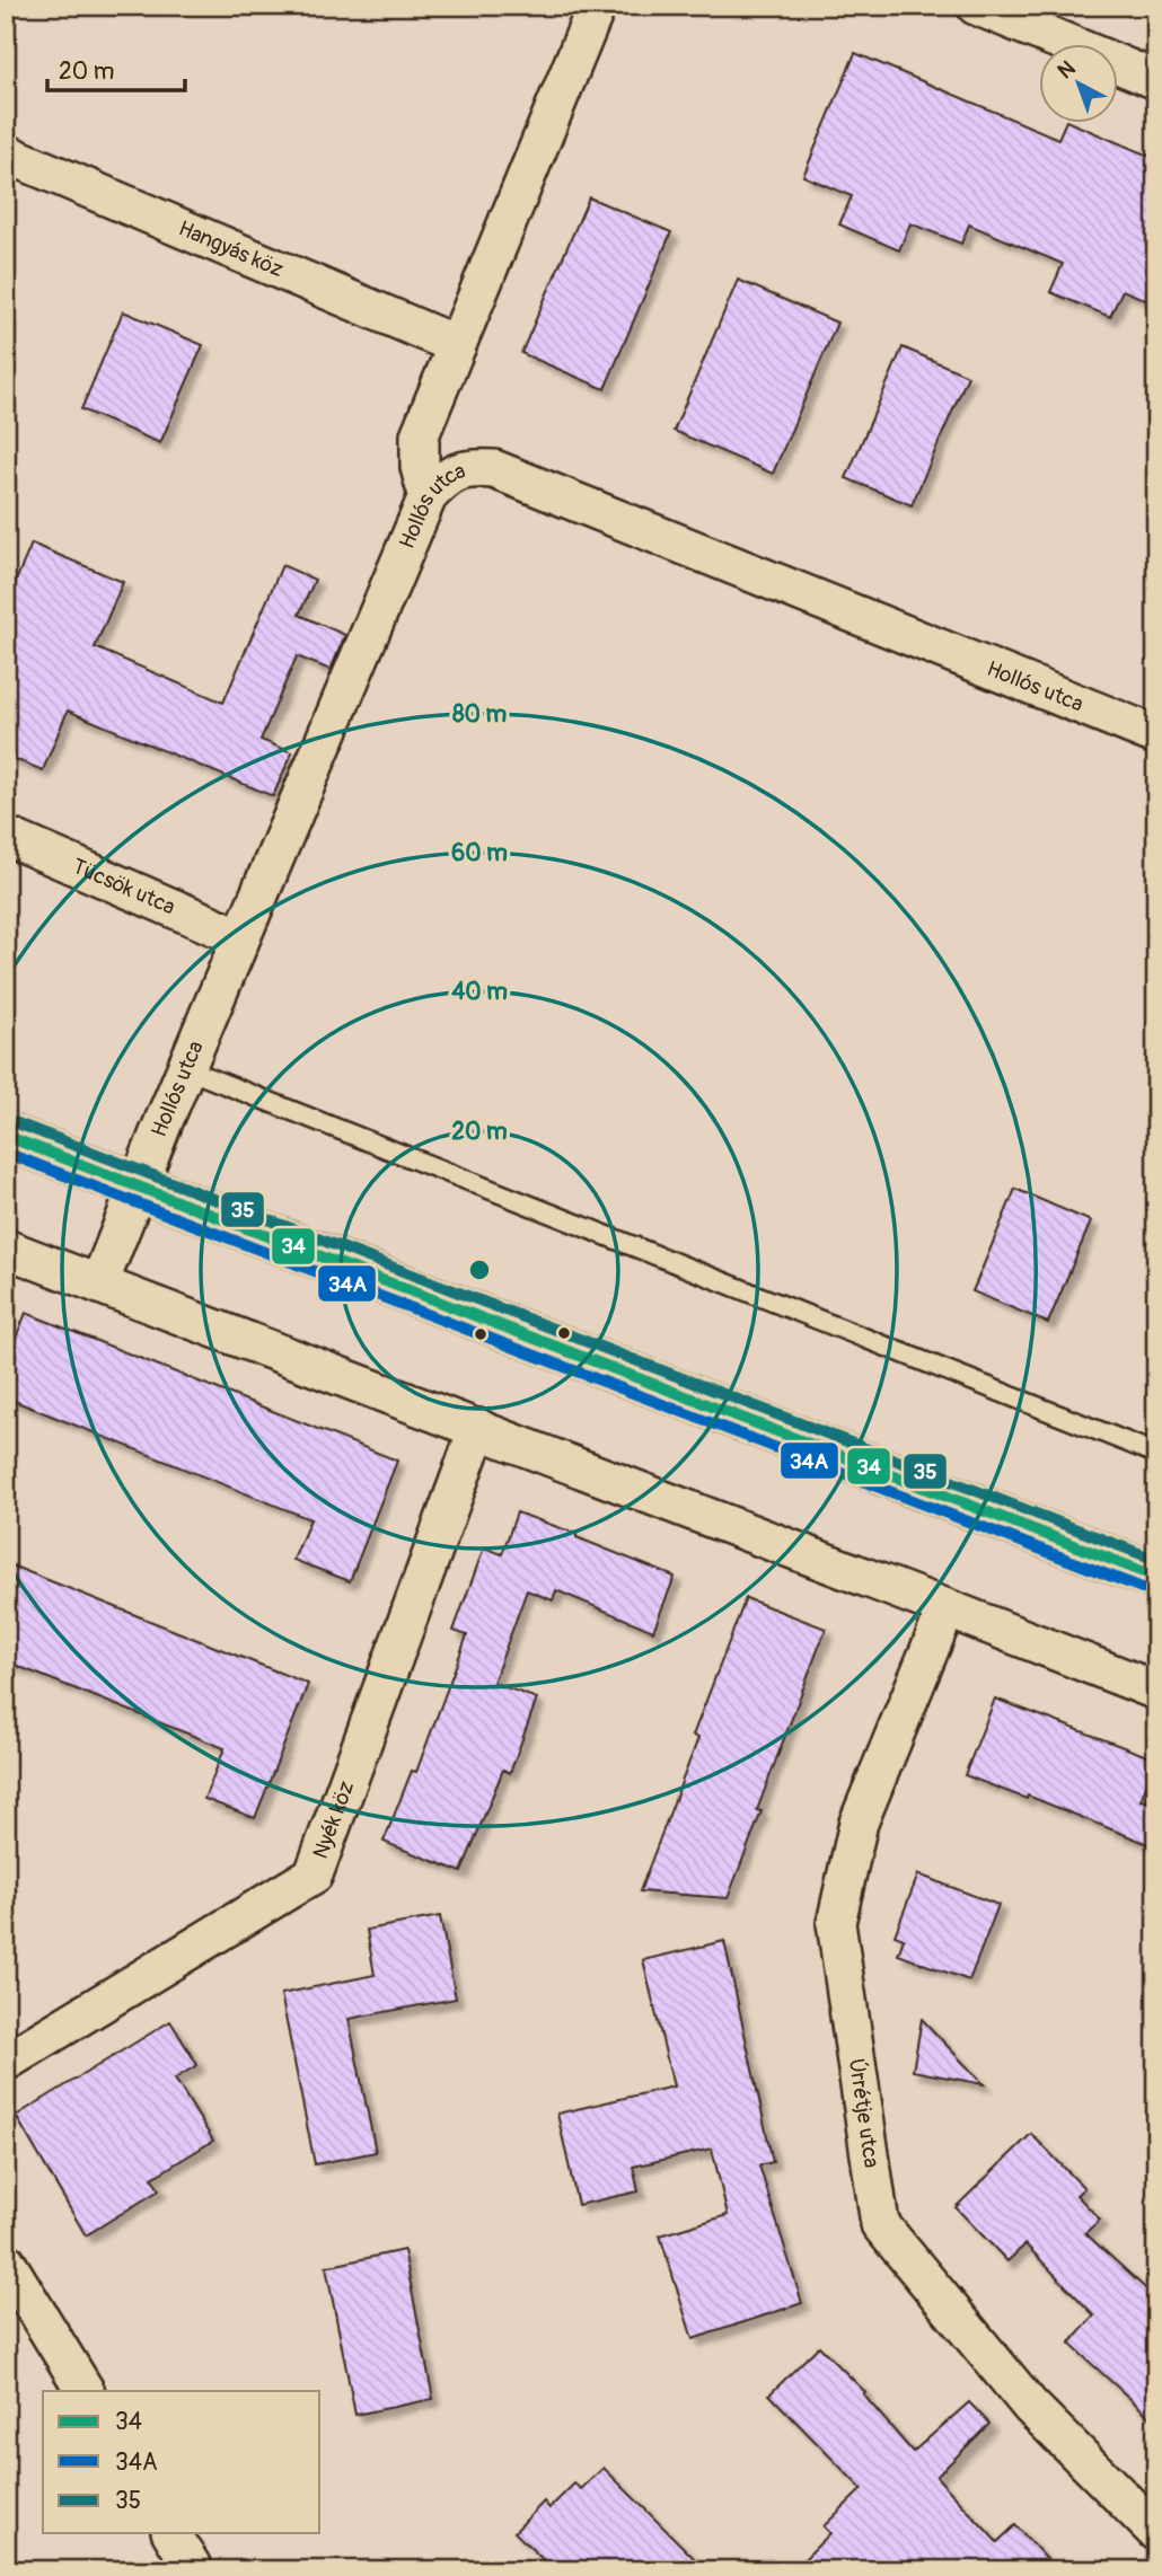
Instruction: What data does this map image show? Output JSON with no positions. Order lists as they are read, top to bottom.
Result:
{
  "streets": {
    "street": [
      "Hangyás köz",
      "Hollós utca",
      "Tücsök utca",
      "Nyék köz",
      "Úrrétje utca"
    ]
  },
  "crossings": [
    ["Hollós utca", "Tücsök utca"]
  ],
  "lines": ["transit line 35", "transit line 34", "transit line 34A"],
  "legend": ["34", "34A", "35"],
  "scale_bar": "20 m",
  "north": "top left",
  "rings": [
    "80 m",
    "60 m",
    "40 m",
    "20 m"
  ]
}
